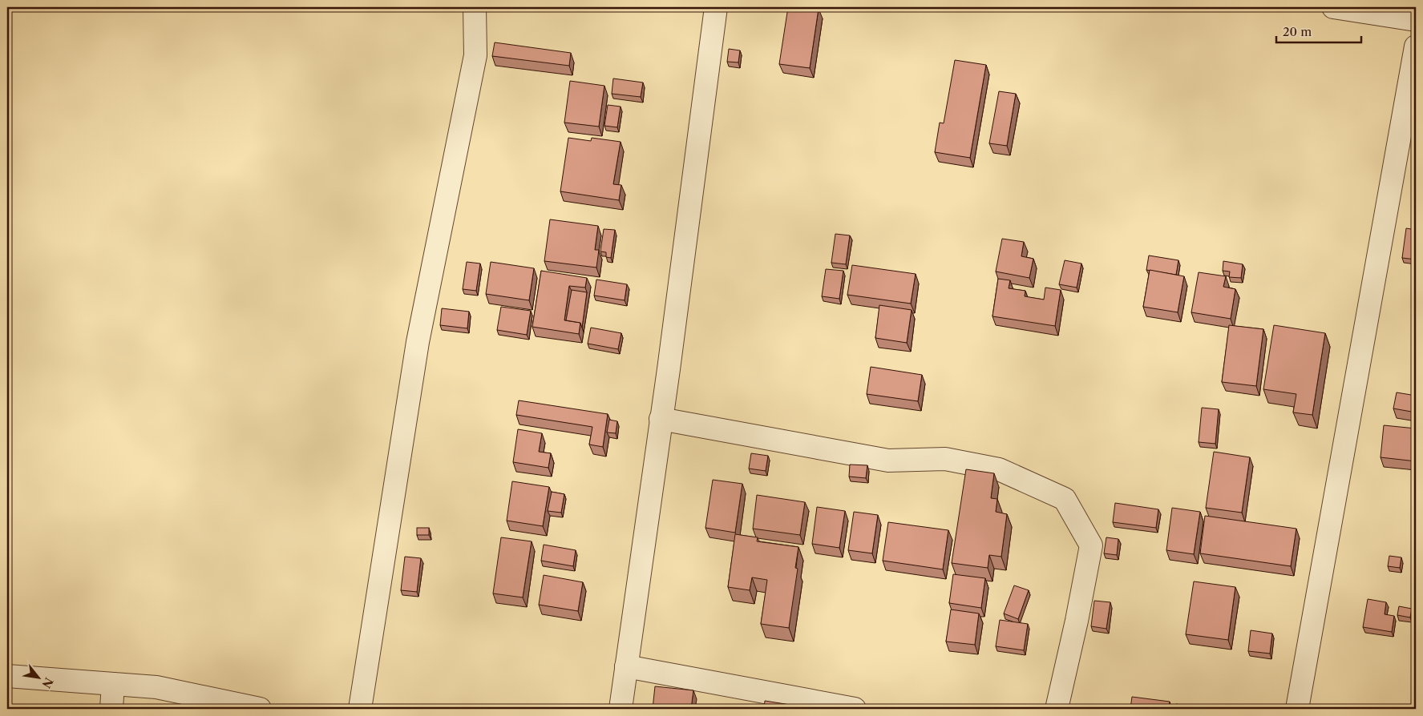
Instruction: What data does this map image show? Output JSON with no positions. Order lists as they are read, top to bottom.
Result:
{
  "scale_bar": "20 m",
  "north": "bottom right"
}
